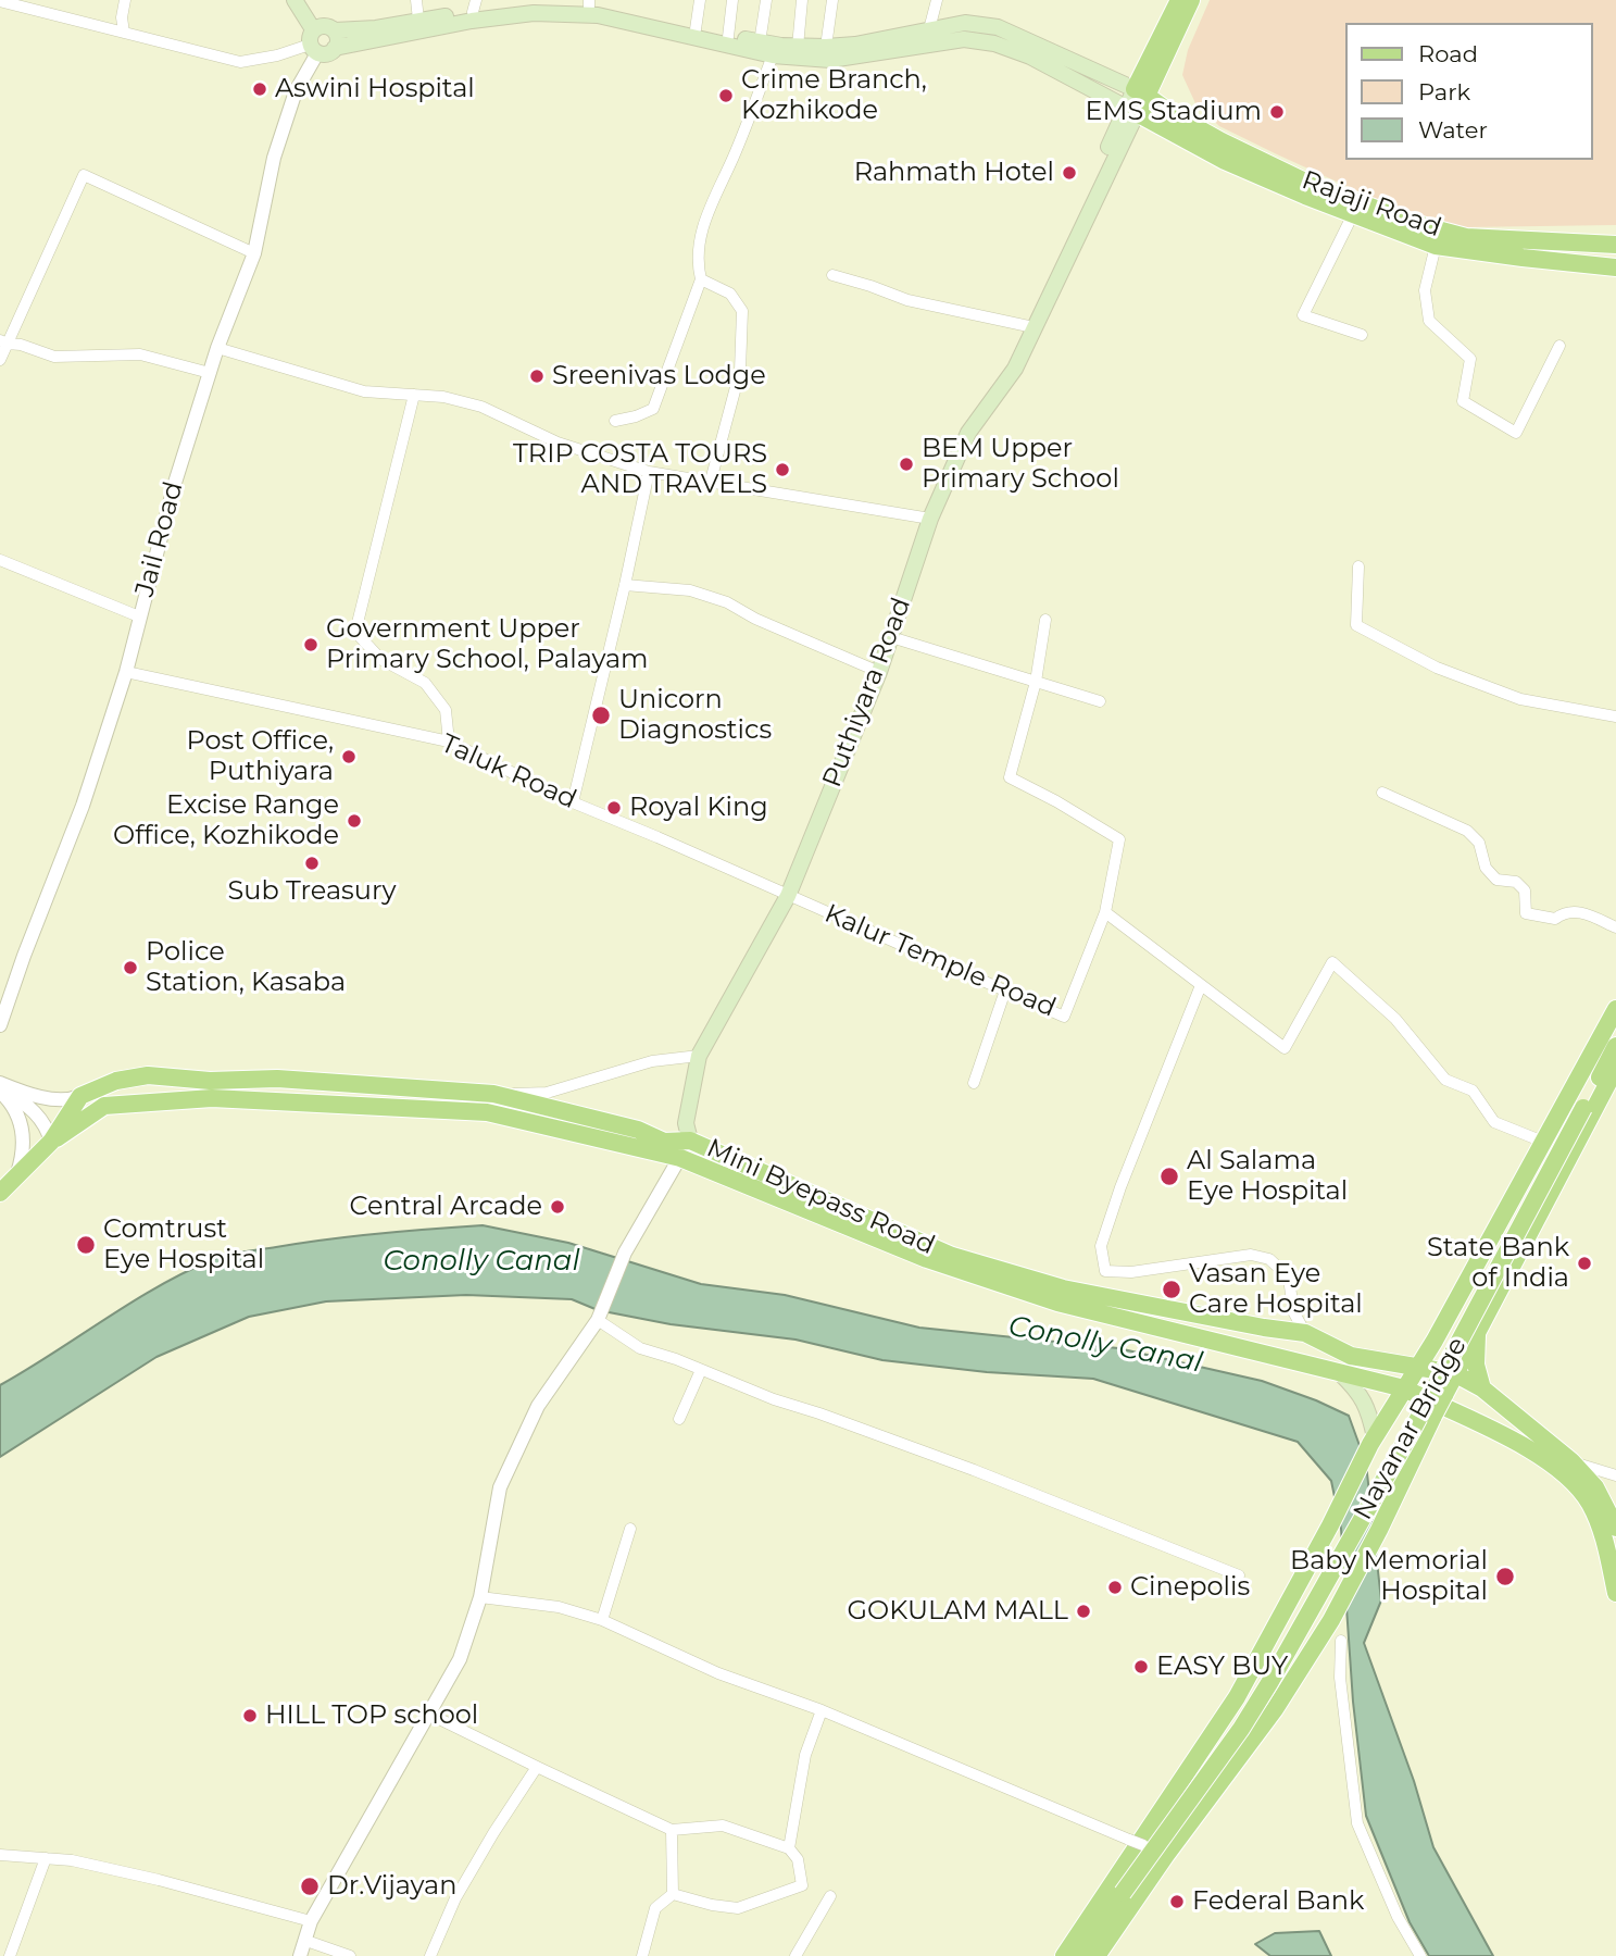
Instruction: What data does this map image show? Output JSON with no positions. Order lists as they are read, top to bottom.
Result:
{
  "streets": {
    "main road": [
      "Rajaji Road",
      "Puthiyara Road",
      "Mini Byepass Road",
      "Nayanar Bridge"
    ],
    "street": ["Jail Road", "Taluk Road", "Kalur Temple Road"]
  },
  "crossings": [
    ["Jail Road", "Taluk Road"],
    ["Puthiyara Road", "Taluk Road"],
    ["Puthiyara Road", "Kalur Temple Road"],
    ["Puthiyara Road", "Mini Byepass Road"],
    ["Taluk Road", "Kalur Temple Road"]
  ],
  "water": ["Conolly Canal"],
  "places": [
    "Aswini Hospital",
    "Crime Branch, Kozhikode",
    "EMS Stadium",
    "Rahmath Hotel",
    "Sreenivas Lodge",
    "BEM Upper Primary School",
    "TRIP COSTA TOURS AND TRAVELS",
    "Government Upper Primary School, Palayam",
    "Unicorn Diagnostics",
    "Post Office, Puthiyara",
    "Royal King",
    "Excise Range Office, Kozhikode",
    "Sub Treasury",
    "Police Station, Kasaba",
    "Al Salama Eye Hospital",
    "Central Arcade",
    "Comtrust Eye Hospital",
    "State Bank of India",
    "Vasan Eye Care Hospital",
    "Baby Memorial Hospital",
    "Cinepolis",
    "GOKULAM MALL",
    "EASY BUY",
    "HILL TOP school",
    "Dr.Vijayan",
    "Federal Bank"
  ],
  "legend": ["Road", "Park", "Water"]
}
